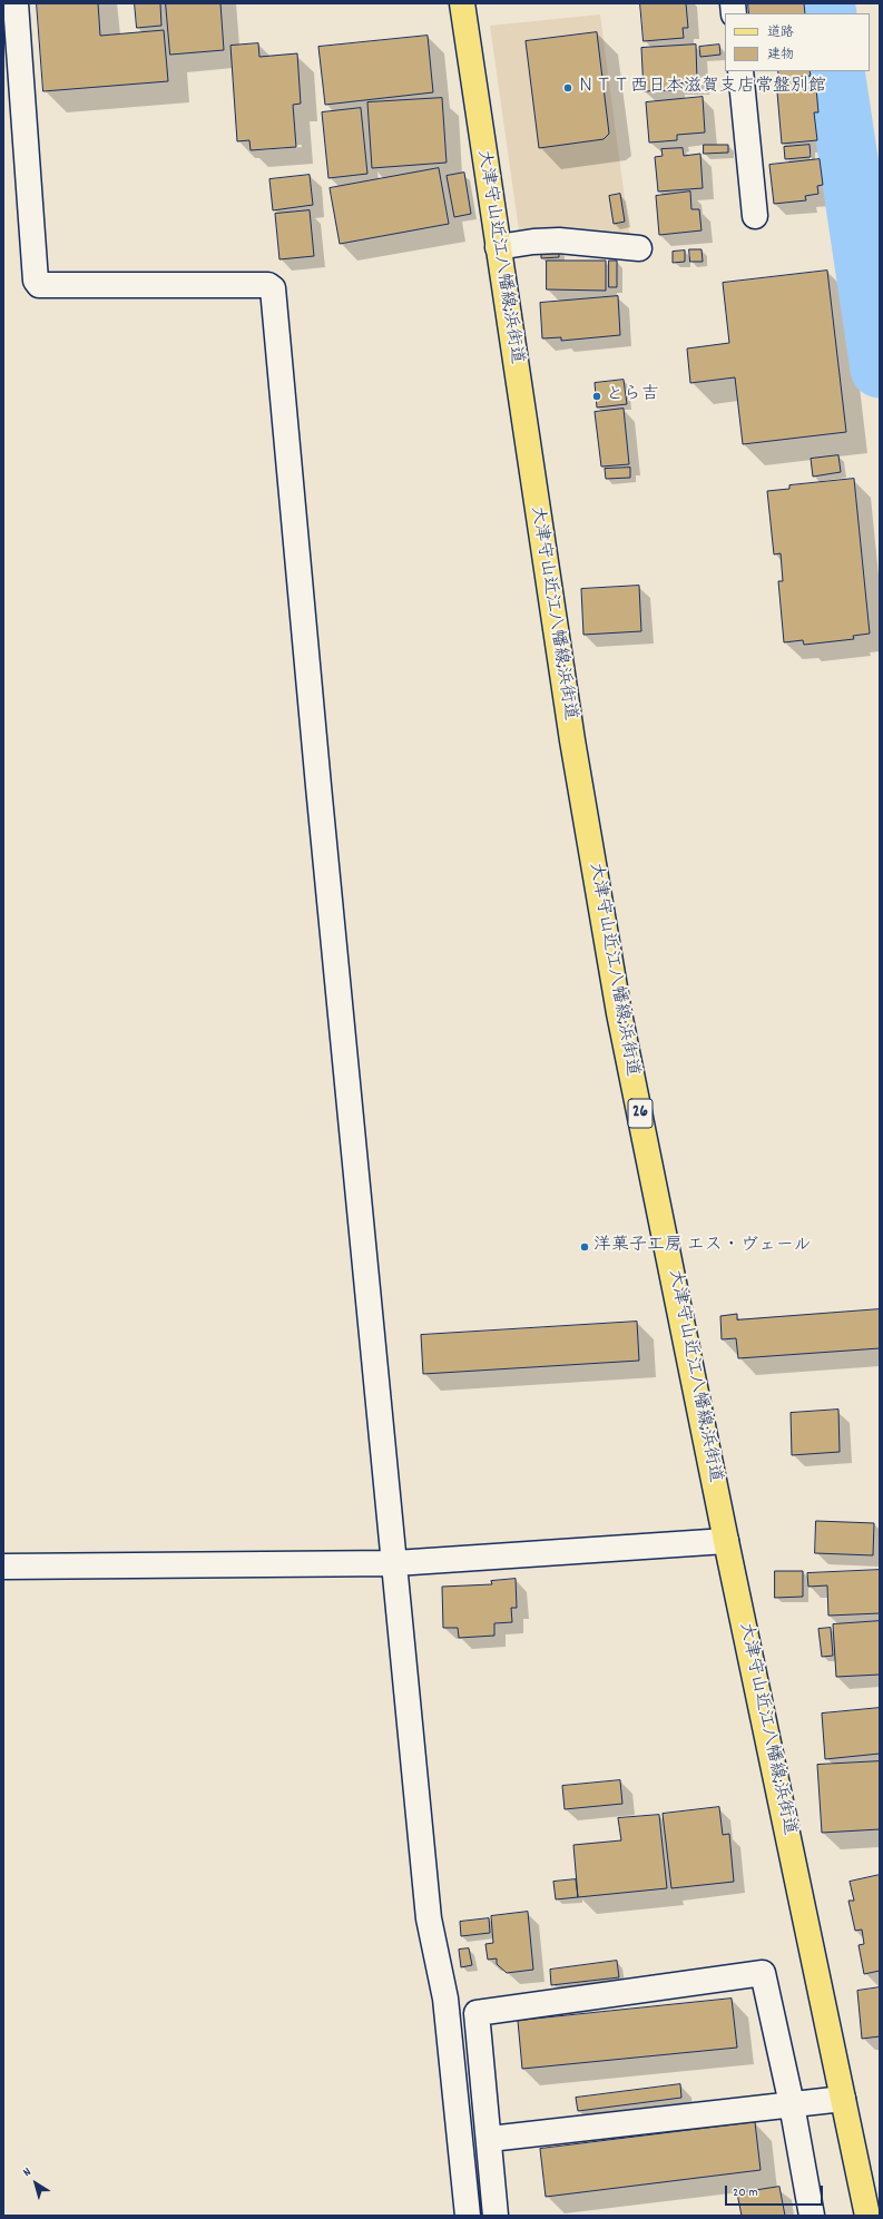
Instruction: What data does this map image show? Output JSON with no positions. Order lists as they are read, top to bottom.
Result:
{
  "streets": {
    "main road": ["大津守山近江八幡線;浜街道", "26"]
  },
  "places": ["ＮＴＴ西日本滋賀支店常盤別館", "とら吉", "洋菓子工房 エス・ヴェール"],
  "legend": ["道路", "建物"],
  "scale_bar": "20 m",
  "north": "top left"
}
